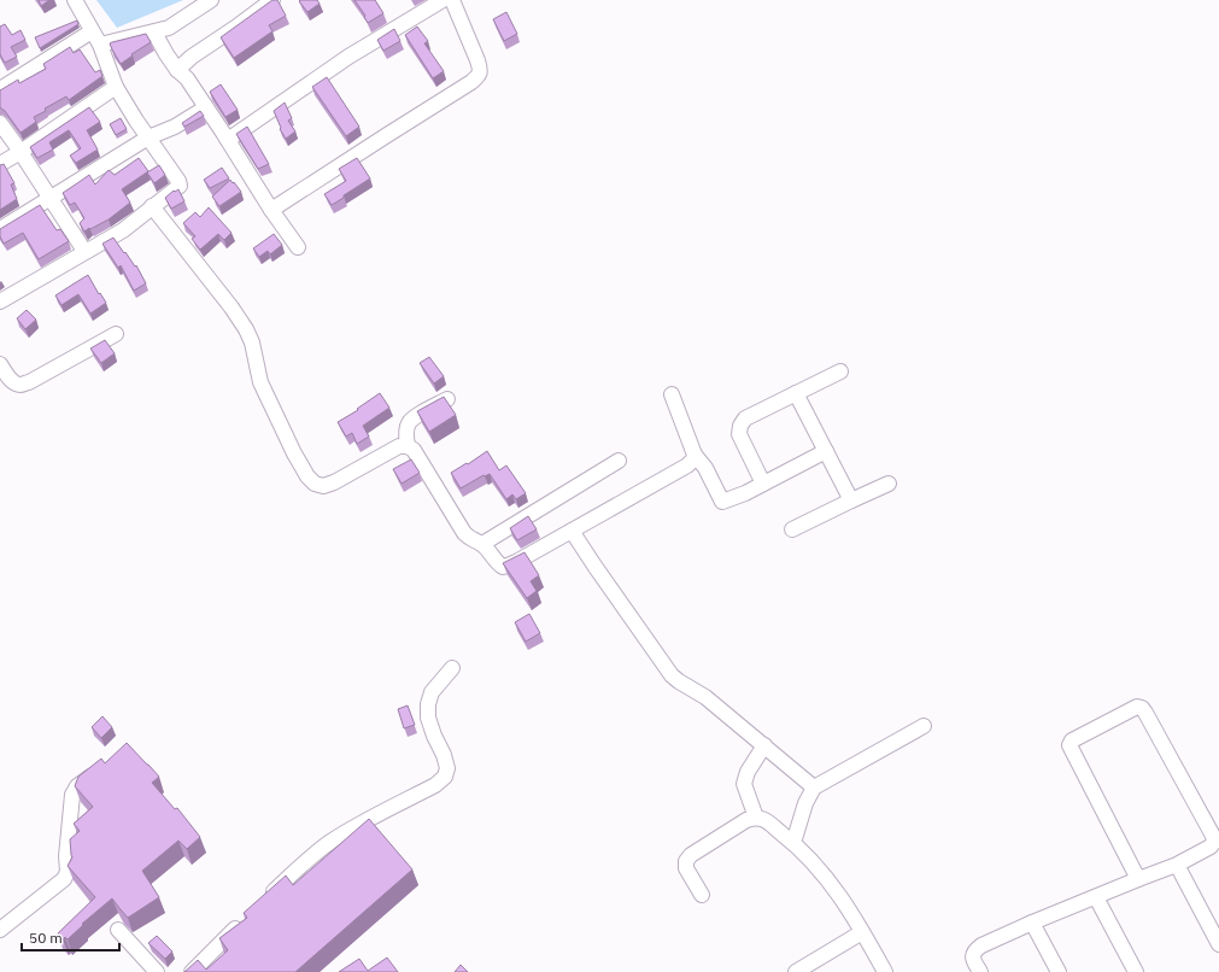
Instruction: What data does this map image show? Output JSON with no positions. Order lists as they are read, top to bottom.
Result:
{
  "scale_bar": "50 m"
}
